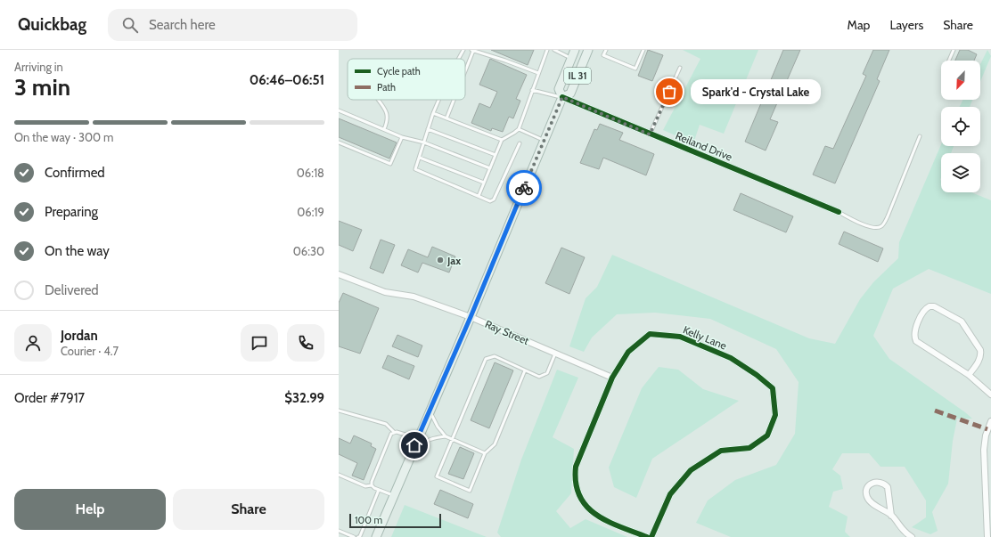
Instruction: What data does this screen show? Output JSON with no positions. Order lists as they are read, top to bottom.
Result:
{
  "streets": {
    "main road": ["IL 31"],
    "street": ["Reiland Drive", "Ray Street", "Kelly Lane"]
  },
  "crossings": [
    ["IL 31", "Reiland Drive"],
    ["IL 31", "Ray Street"],
    ["Ray Street", "Kelly Lane"]
  ],
  "places": ["Spark'd - Crystal Lake", "Jax"],
  "legend": ["Cycle path", "Path"],
  "scale_bar": "100 m",
  "north": "bottom left",
  "page": {
    "header": "Quickbag",
    "search": "Search here",
    "nav": ["Map", "Layers", "Share"],
    "heading": ["3 min", "Arriving in", "06:46–06:51"],
    "panel": [
      "Jordan",
      "Courier · 4.7",
      "Order #7917",
      "$32.99"
    ],
    "bubble": "Spark'd - Crystal Lake",
    "bar": "On the way · 300 m",
    "list": [
      ["Confirmed", "06:18"],
      ["Preparing", "06:19"],
      ["On the way", "06:30"],
      "Delivered"
    ],
    "buttons": ["Help", "Share"],
    "scale": "100 m"
  }
}
